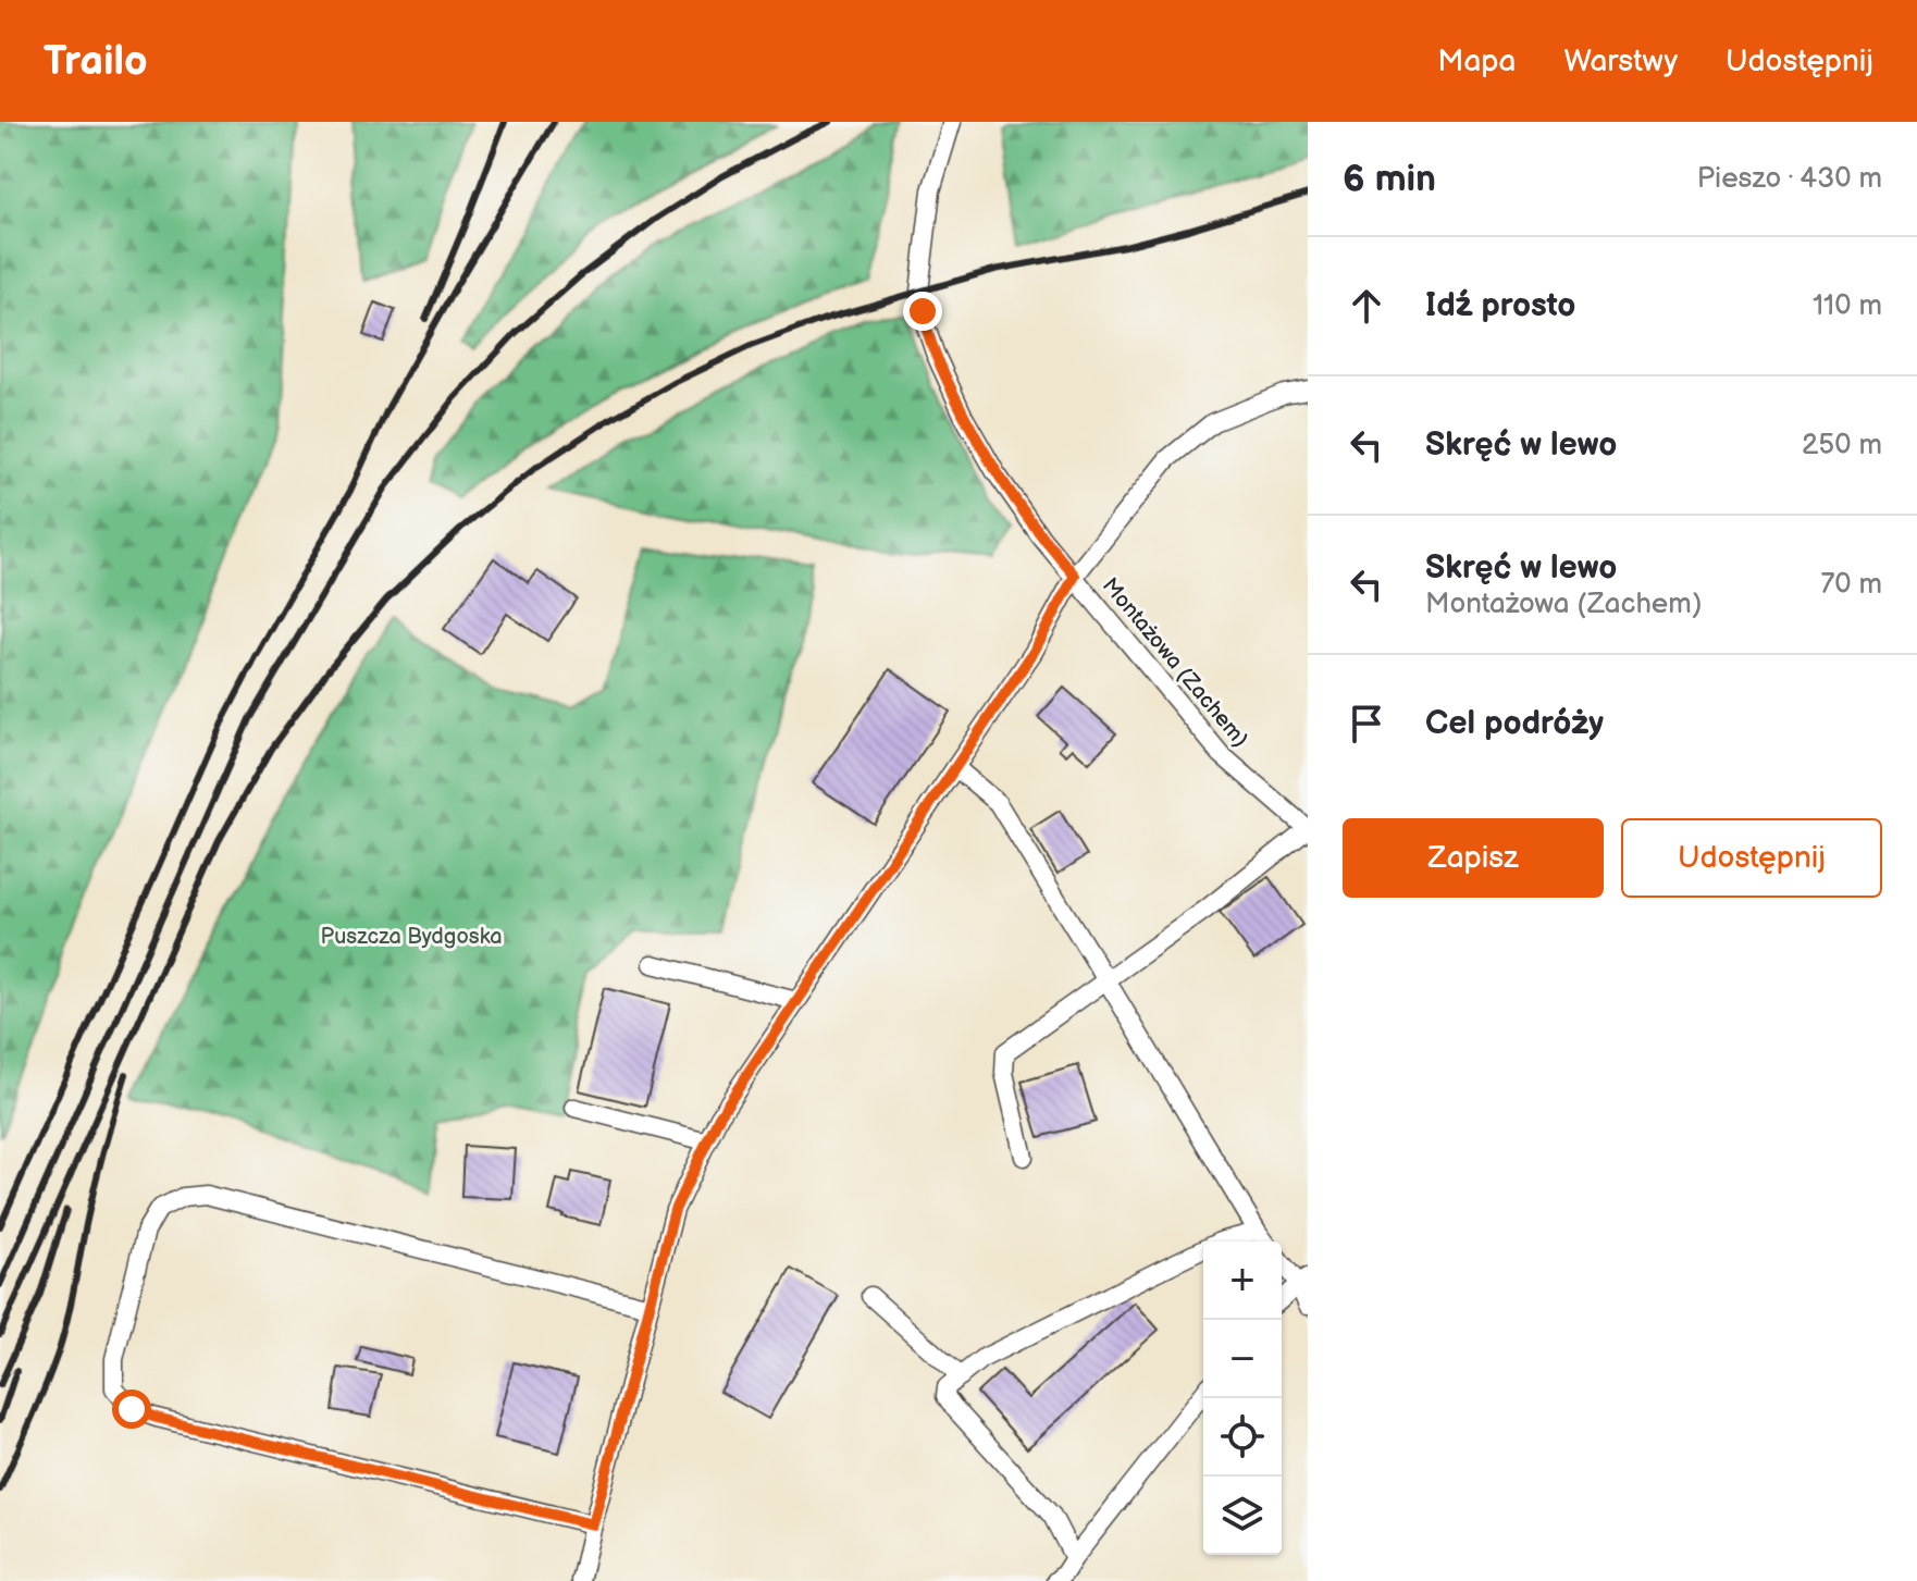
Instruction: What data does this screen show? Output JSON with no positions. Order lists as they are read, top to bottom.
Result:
{
  "streets": {
    "lane": ["Montażowa (Zachem)"]
  },
  "parks": ["Puszcza Bydgoska"],
  "page": {
    "header": "Trailo",
    "nav": ["Mapa", "Warstwy", "Udostępnij"],
    "heading": ["6 min", "Pieszo · 430 m"],
    "list": [
      ["Idź prosto", "110 m"],
      ["Skręć w lewo", "250 m"],
      ["Skręć w lewo", "Montażowa (Zachem)", "70 m"],
      "Cel podróży"
    ],
    "buttons": ["Zapisz", "Udostępnij"],
    "map_buttons": ["+", "−"]
  }
}
